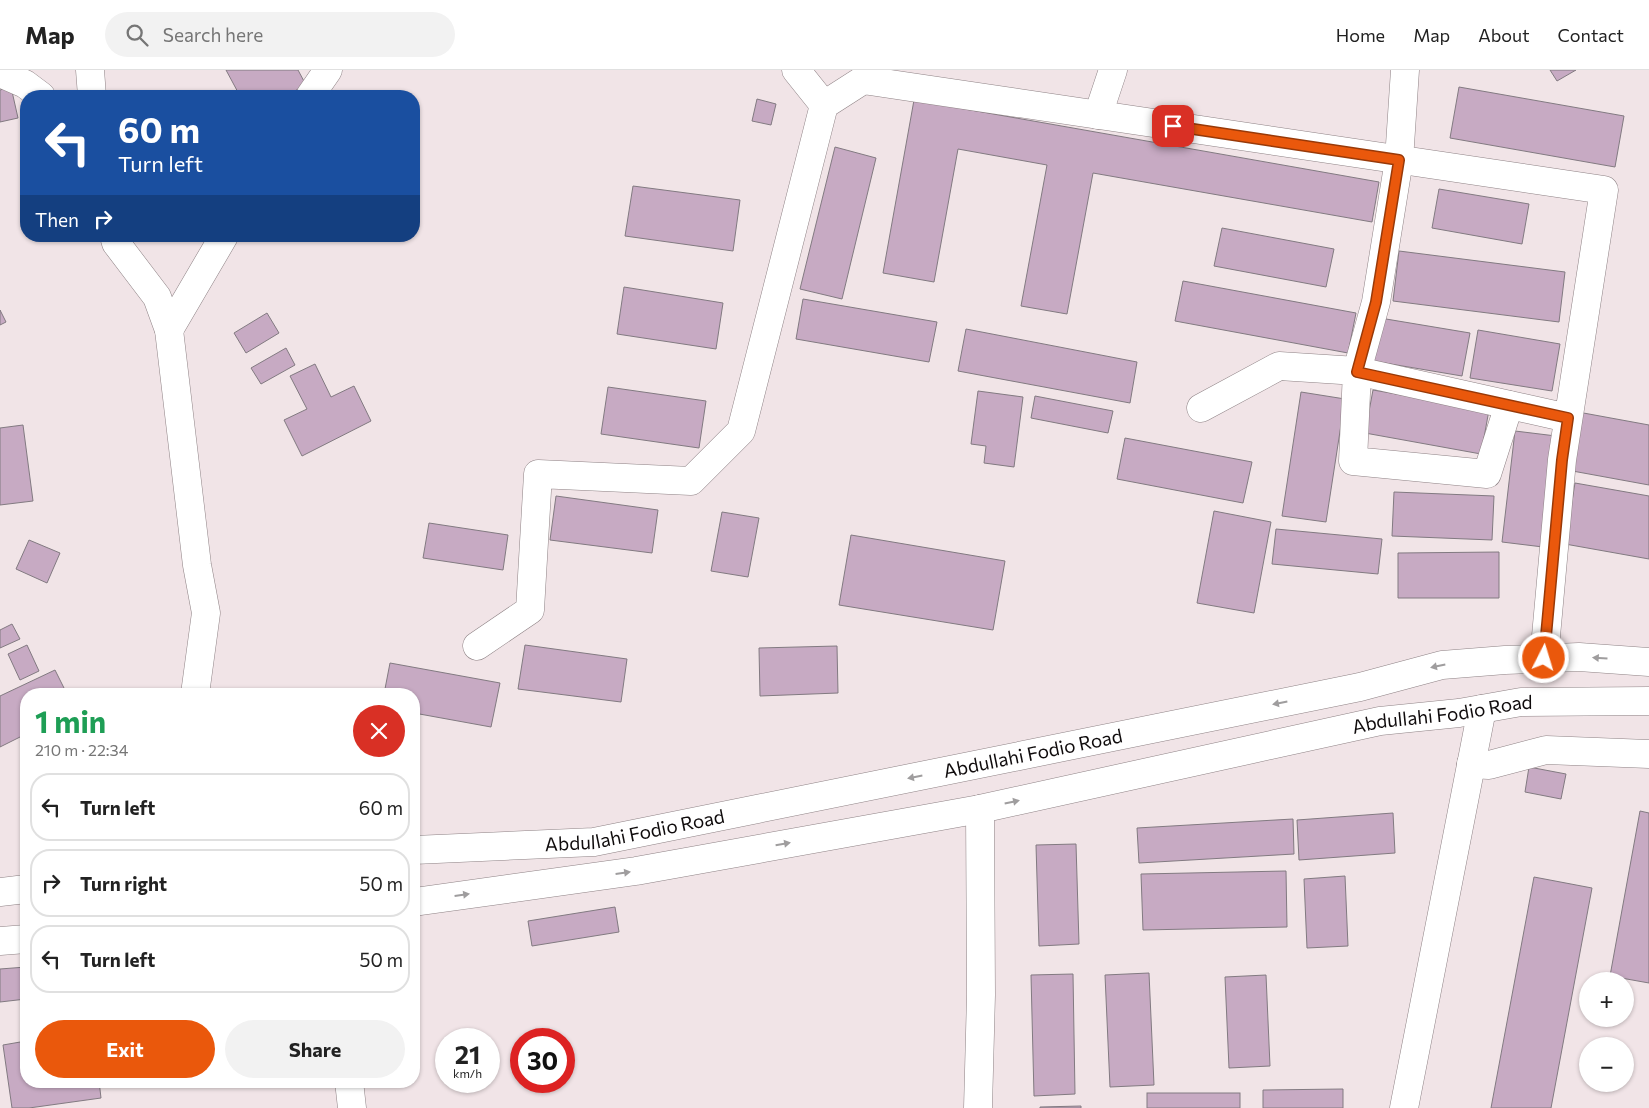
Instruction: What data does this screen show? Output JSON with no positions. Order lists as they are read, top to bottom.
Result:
{
  "streets": {
    "street": ["Abdullahi Fodio Road"]
  },
  "page": {
    "header": "Map",
    "search": "Search here",
    "nav": [
      "Home",
      "Map",
      "About",
      "Contact"
    ],
    "turn": ["60 m", "Turn left"],
    "then": "Then",
    "heading": ["1 min", "210 m · 22:34"],
    "list": [
      {
        "name": "Turn left",
        "value": "60 m"
      },
      {
        "name": "Turn right",
        "value": "50 m"
      },
      {
        "name": "Turn left",
        "value": "50 m"
      }
    ],
    "map_buttons": ["+", "−"],
    "buttons": ["Exit", "Share"],
    "speed": "21 km/h",
    "limit": "30"
  }
}
